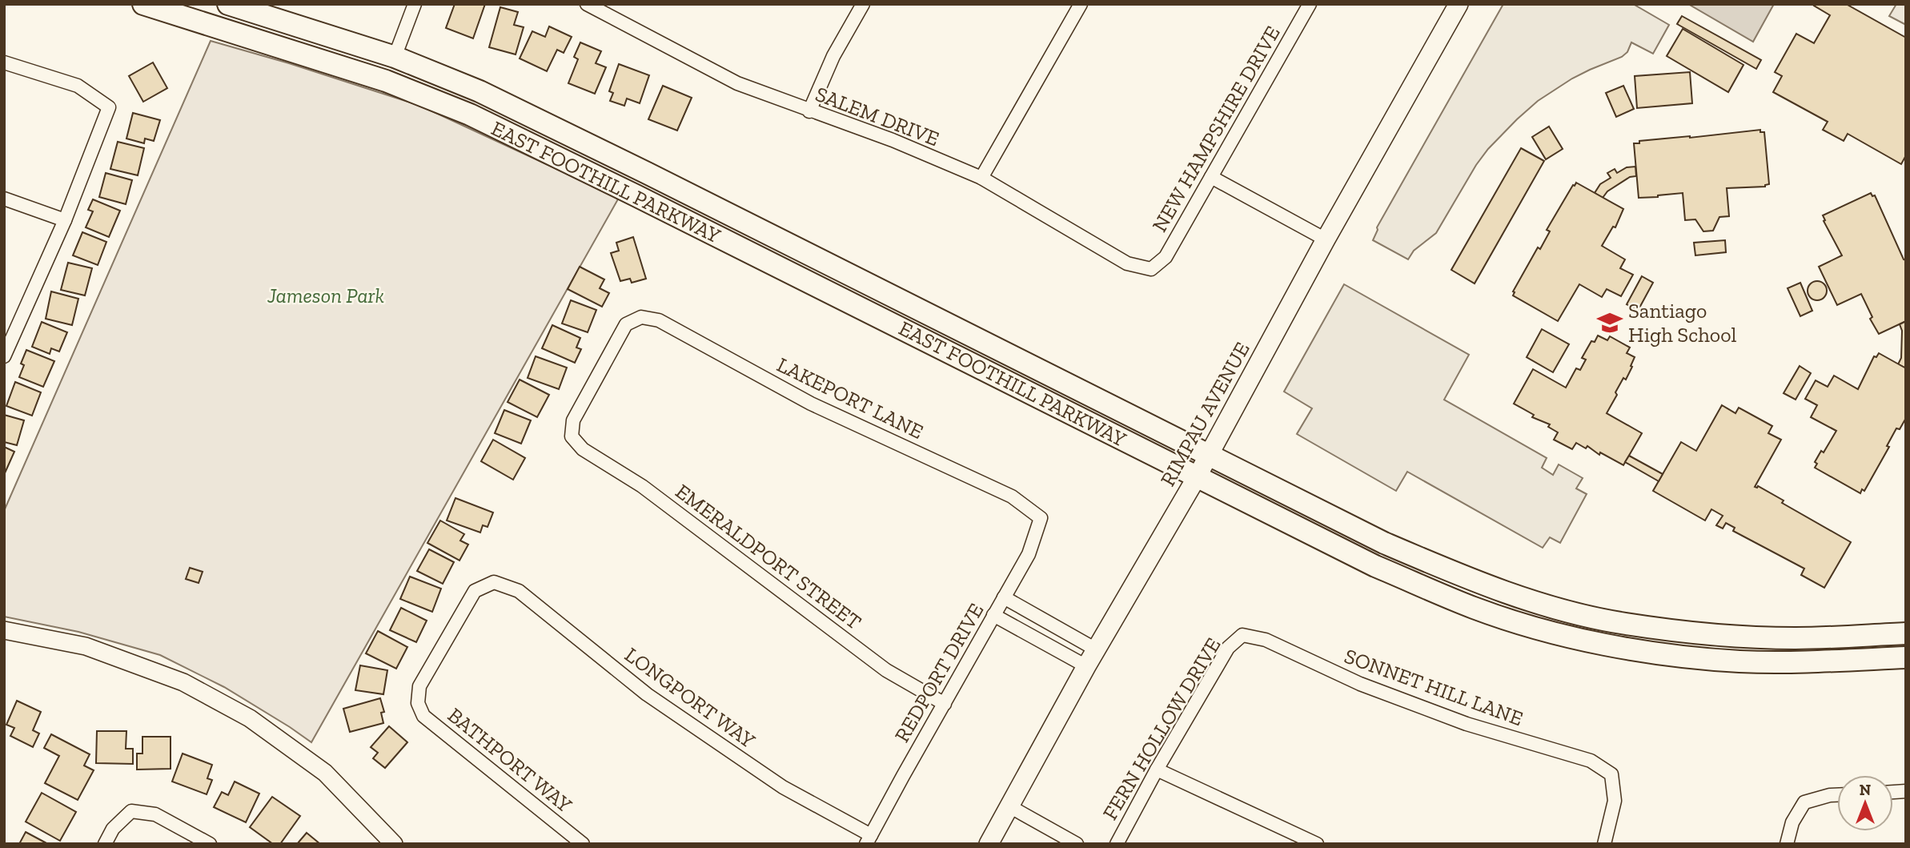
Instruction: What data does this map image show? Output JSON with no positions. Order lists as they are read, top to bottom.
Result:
{
  "streets": {
    "main road": ["EAST FOOTHILL PARKWAY", "RIMPAU AVENUE"],
    "street": [
      "SALEM DRIVE",
      "NEW HAMPSHIRE DRIVE",
      "LAKEPORT LANE",
      "EMERALDPORT STREET",
      "REDPORT DRIVE",
      "SONNET HILL LANE",
      "LONGPORT WAY",
      "FERN HOLLOW DRIVE",
      "BATHPORT WAY"
    ]
  },
  "crossings": [
    ["SALEM DRIVE", "NEW HAMPSHIRE DRIVE"],
    ["EAST FOOTHILL PARKWAY", "RIMPAU AVENUE"],
    ["LAKEPORT LANE", "EMERALDPORT STREET"],
    ["LAKEPORT LANE", "REDPORT DRIVE"],
    ["EMERALDPORT STREET", "REDPORT DRIVE"],
    ["REDPORT DRIVE", "LONGPORT WAY"],
    ["SONNET HILL LANE", "FERN HOLLOW DRIVE"],
    ["LONGPORT WAY", "BATHPORT WAY"]
  ],
  "parks": ["Jameson Park"],
  "places": {
    "school or university": ["Santiago High School"]
  },
  "north": "top"
}
